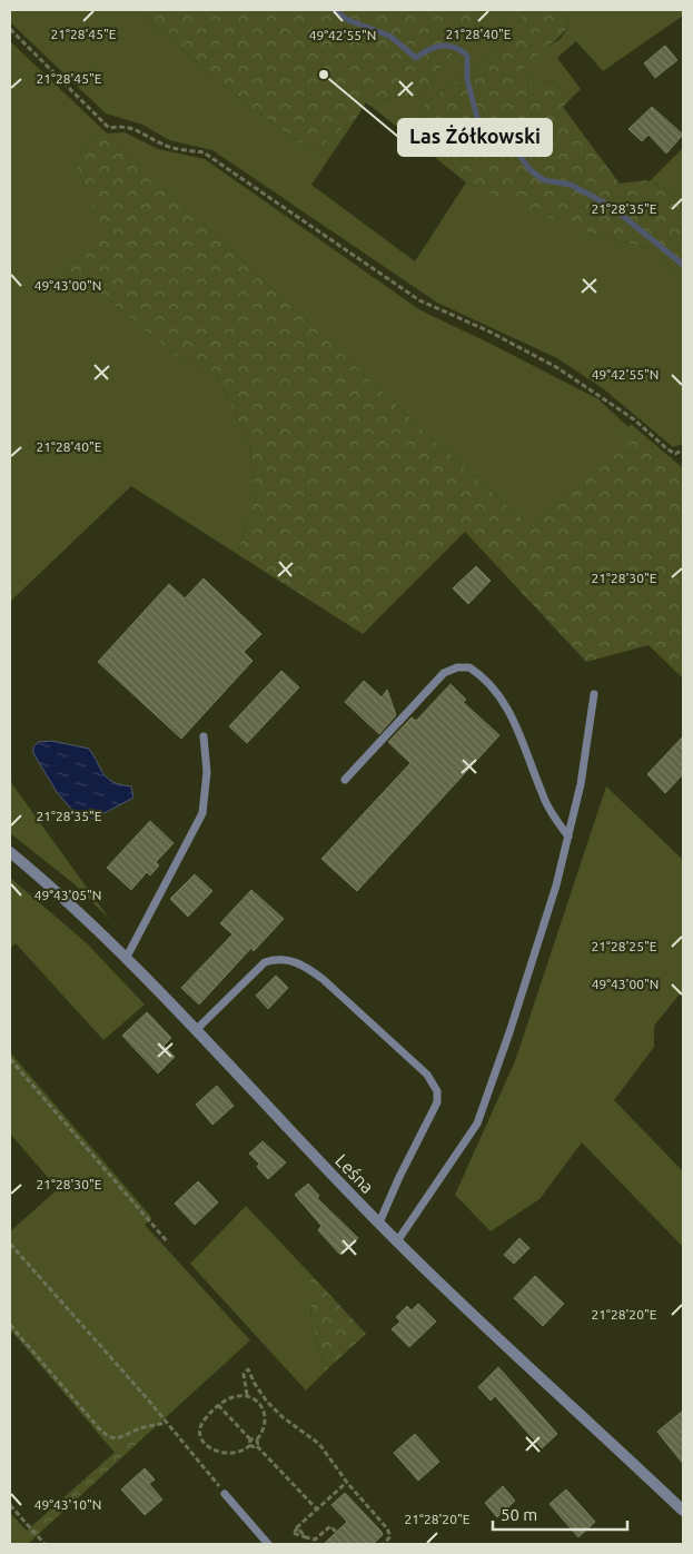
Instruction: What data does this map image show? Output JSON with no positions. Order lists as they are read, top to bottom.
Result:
{
  "streets": {
    "street": ["Leśna"]
  },
  "places": ["Las Żółkowski"],
  "scale_bar": "50 m",
  "coordinates": [
    "21°28'45\"E",
    "21°28'40\"E",
    "49°42'55\"N",
    "21°28'35\"E",
    "49°43'00\"N",
    "21°28'30\"E",
    "49°43'05\"N",
    "21°28'25\"E",
    "21°28'20\"E",
    "49°43'10\"N"
  ]
}
